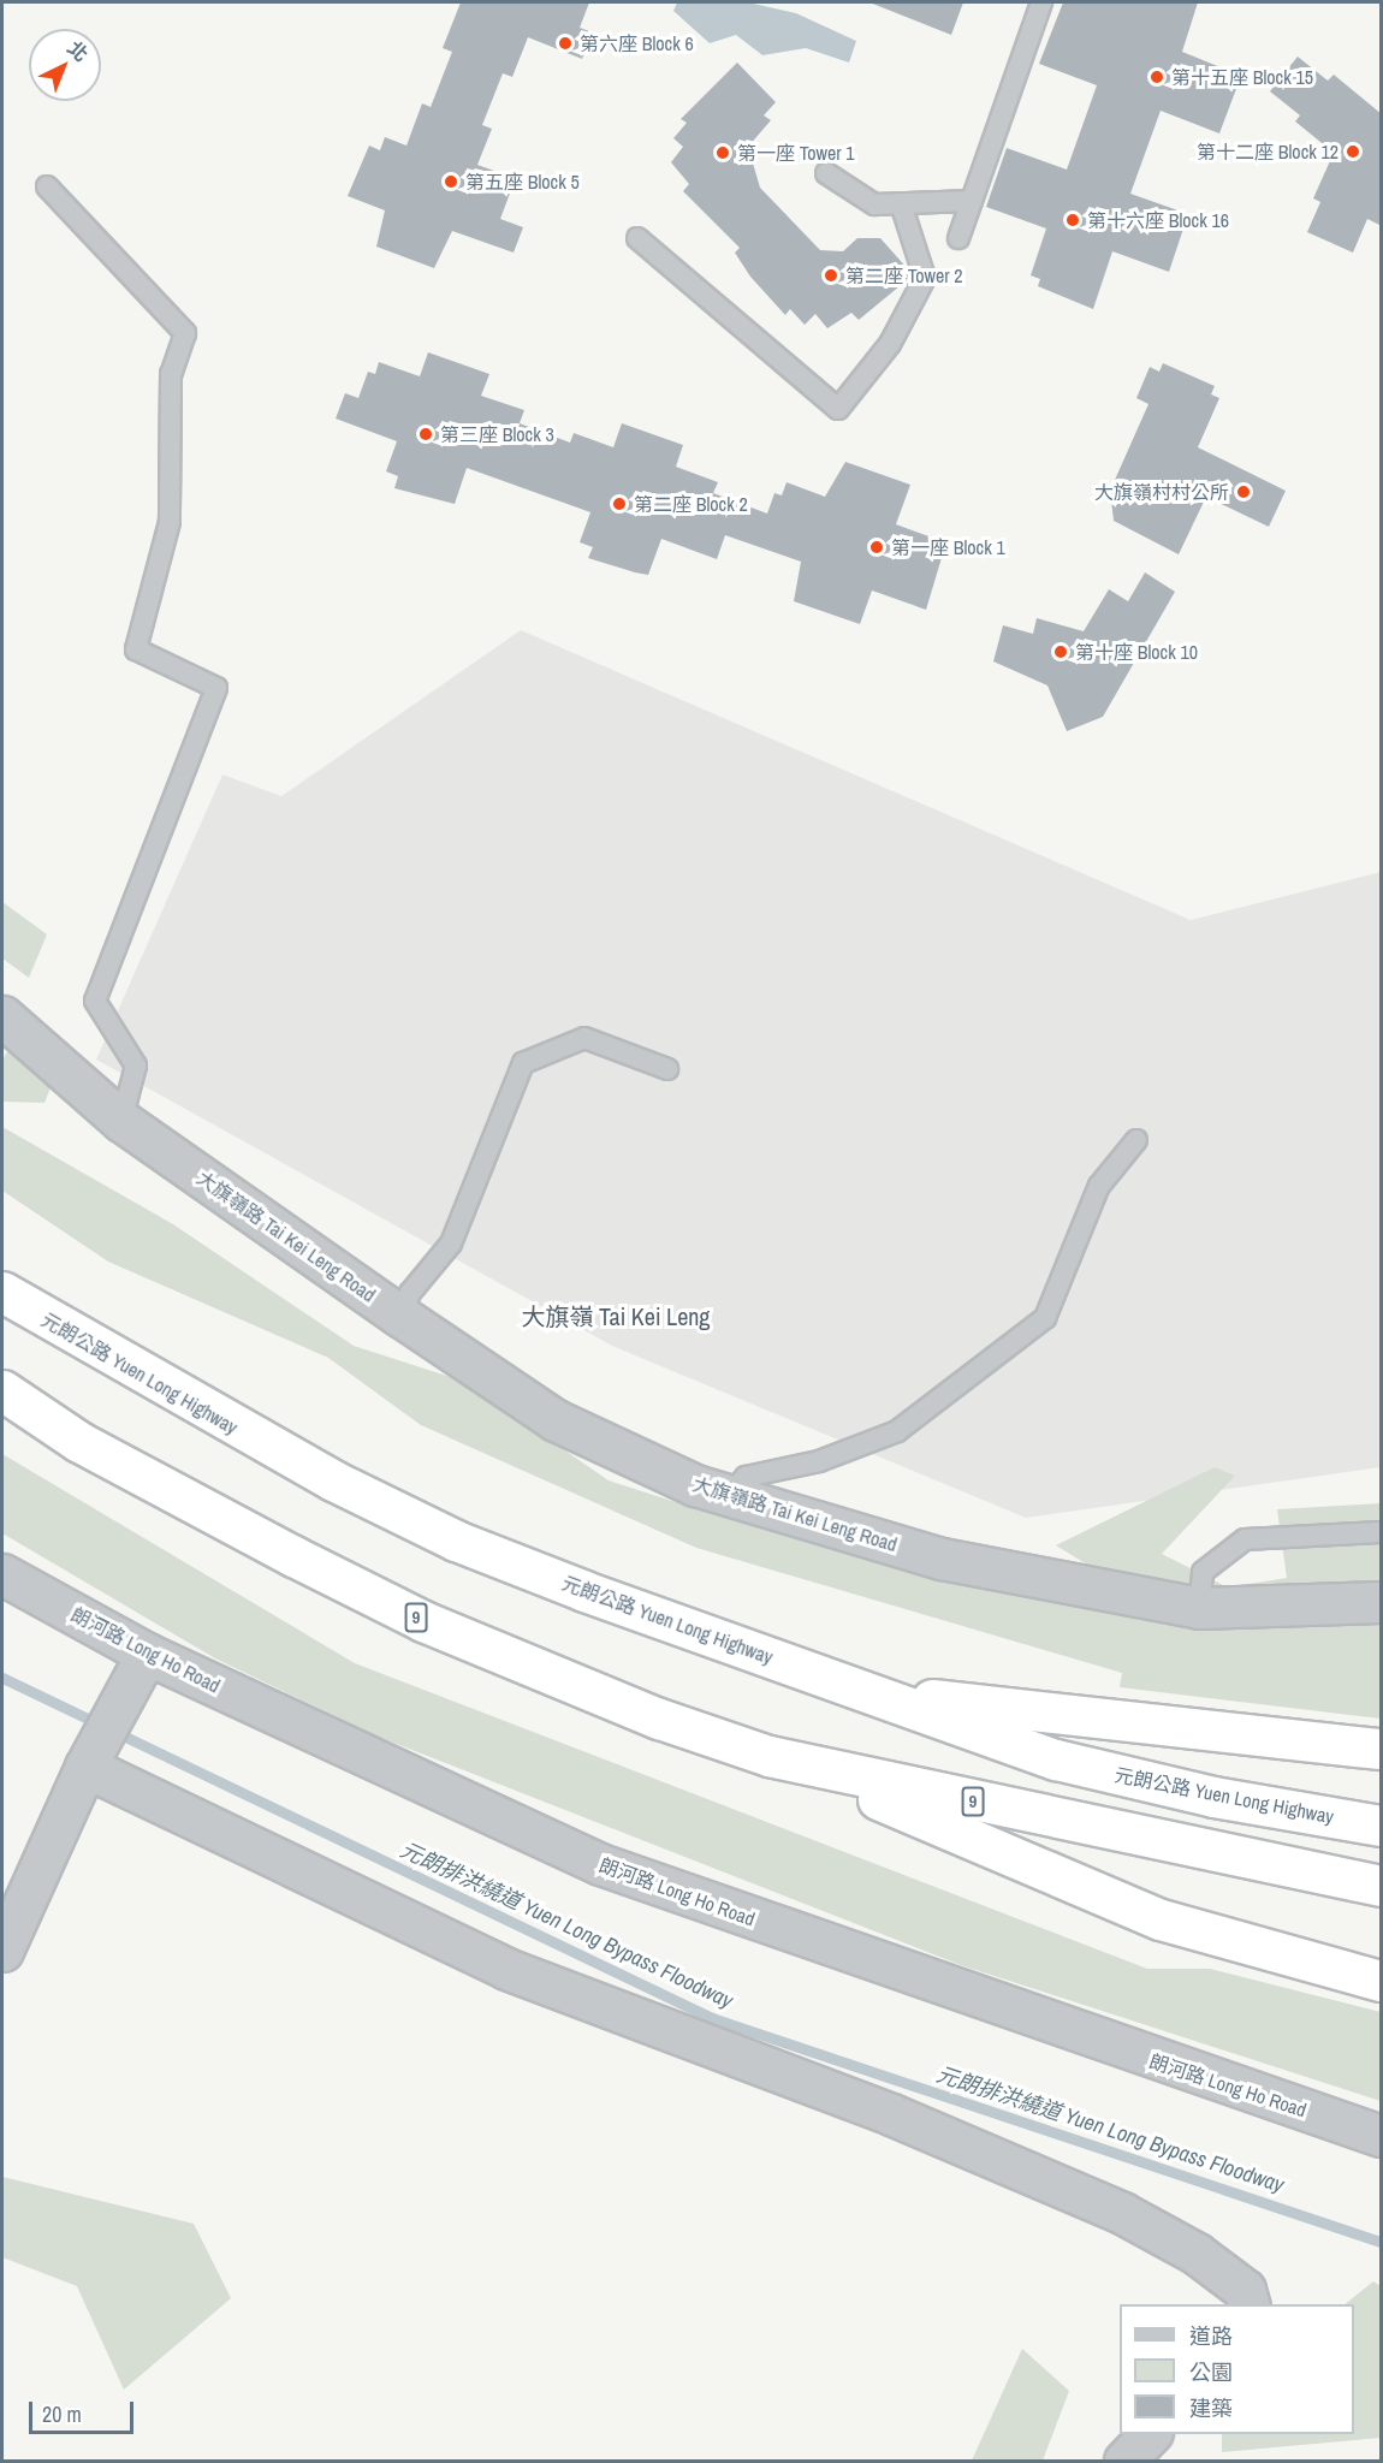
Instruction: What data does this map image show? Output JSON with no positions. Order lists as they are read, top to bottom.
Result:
{
  "streets": {
    "highway": ["元朗公路 Yuen Long Highway", "9"],
    "street": ["大旗嶺路 Tai Kei Leng Road", "朗河路 Long Ho Road"]
  },
  "districts": ["大旗嶺 Tai Kei Leng"],
  "water": ["元朗排洪繞道 Yuen Long Bypass Floodway"],
  "places": [
    "第六座 Block 6",
    "第十五座 Block 15",
    "第十二座 Block 12",
    "第一座 Tower 1",
    "第五座 Block 5",
    "第十六座 Block 16",
    "第二座 Tower 2",
    "第三座 Block 3",
    "大旗嶺村村公所",
    "第二座 Block 2",
    "第一座 Block 1",
    "第十座 Block 10"
  ],
  "legend": ["道路", "公園", "建築"],
  "scale_bar": "20 m",
  "north": "top right"
}
